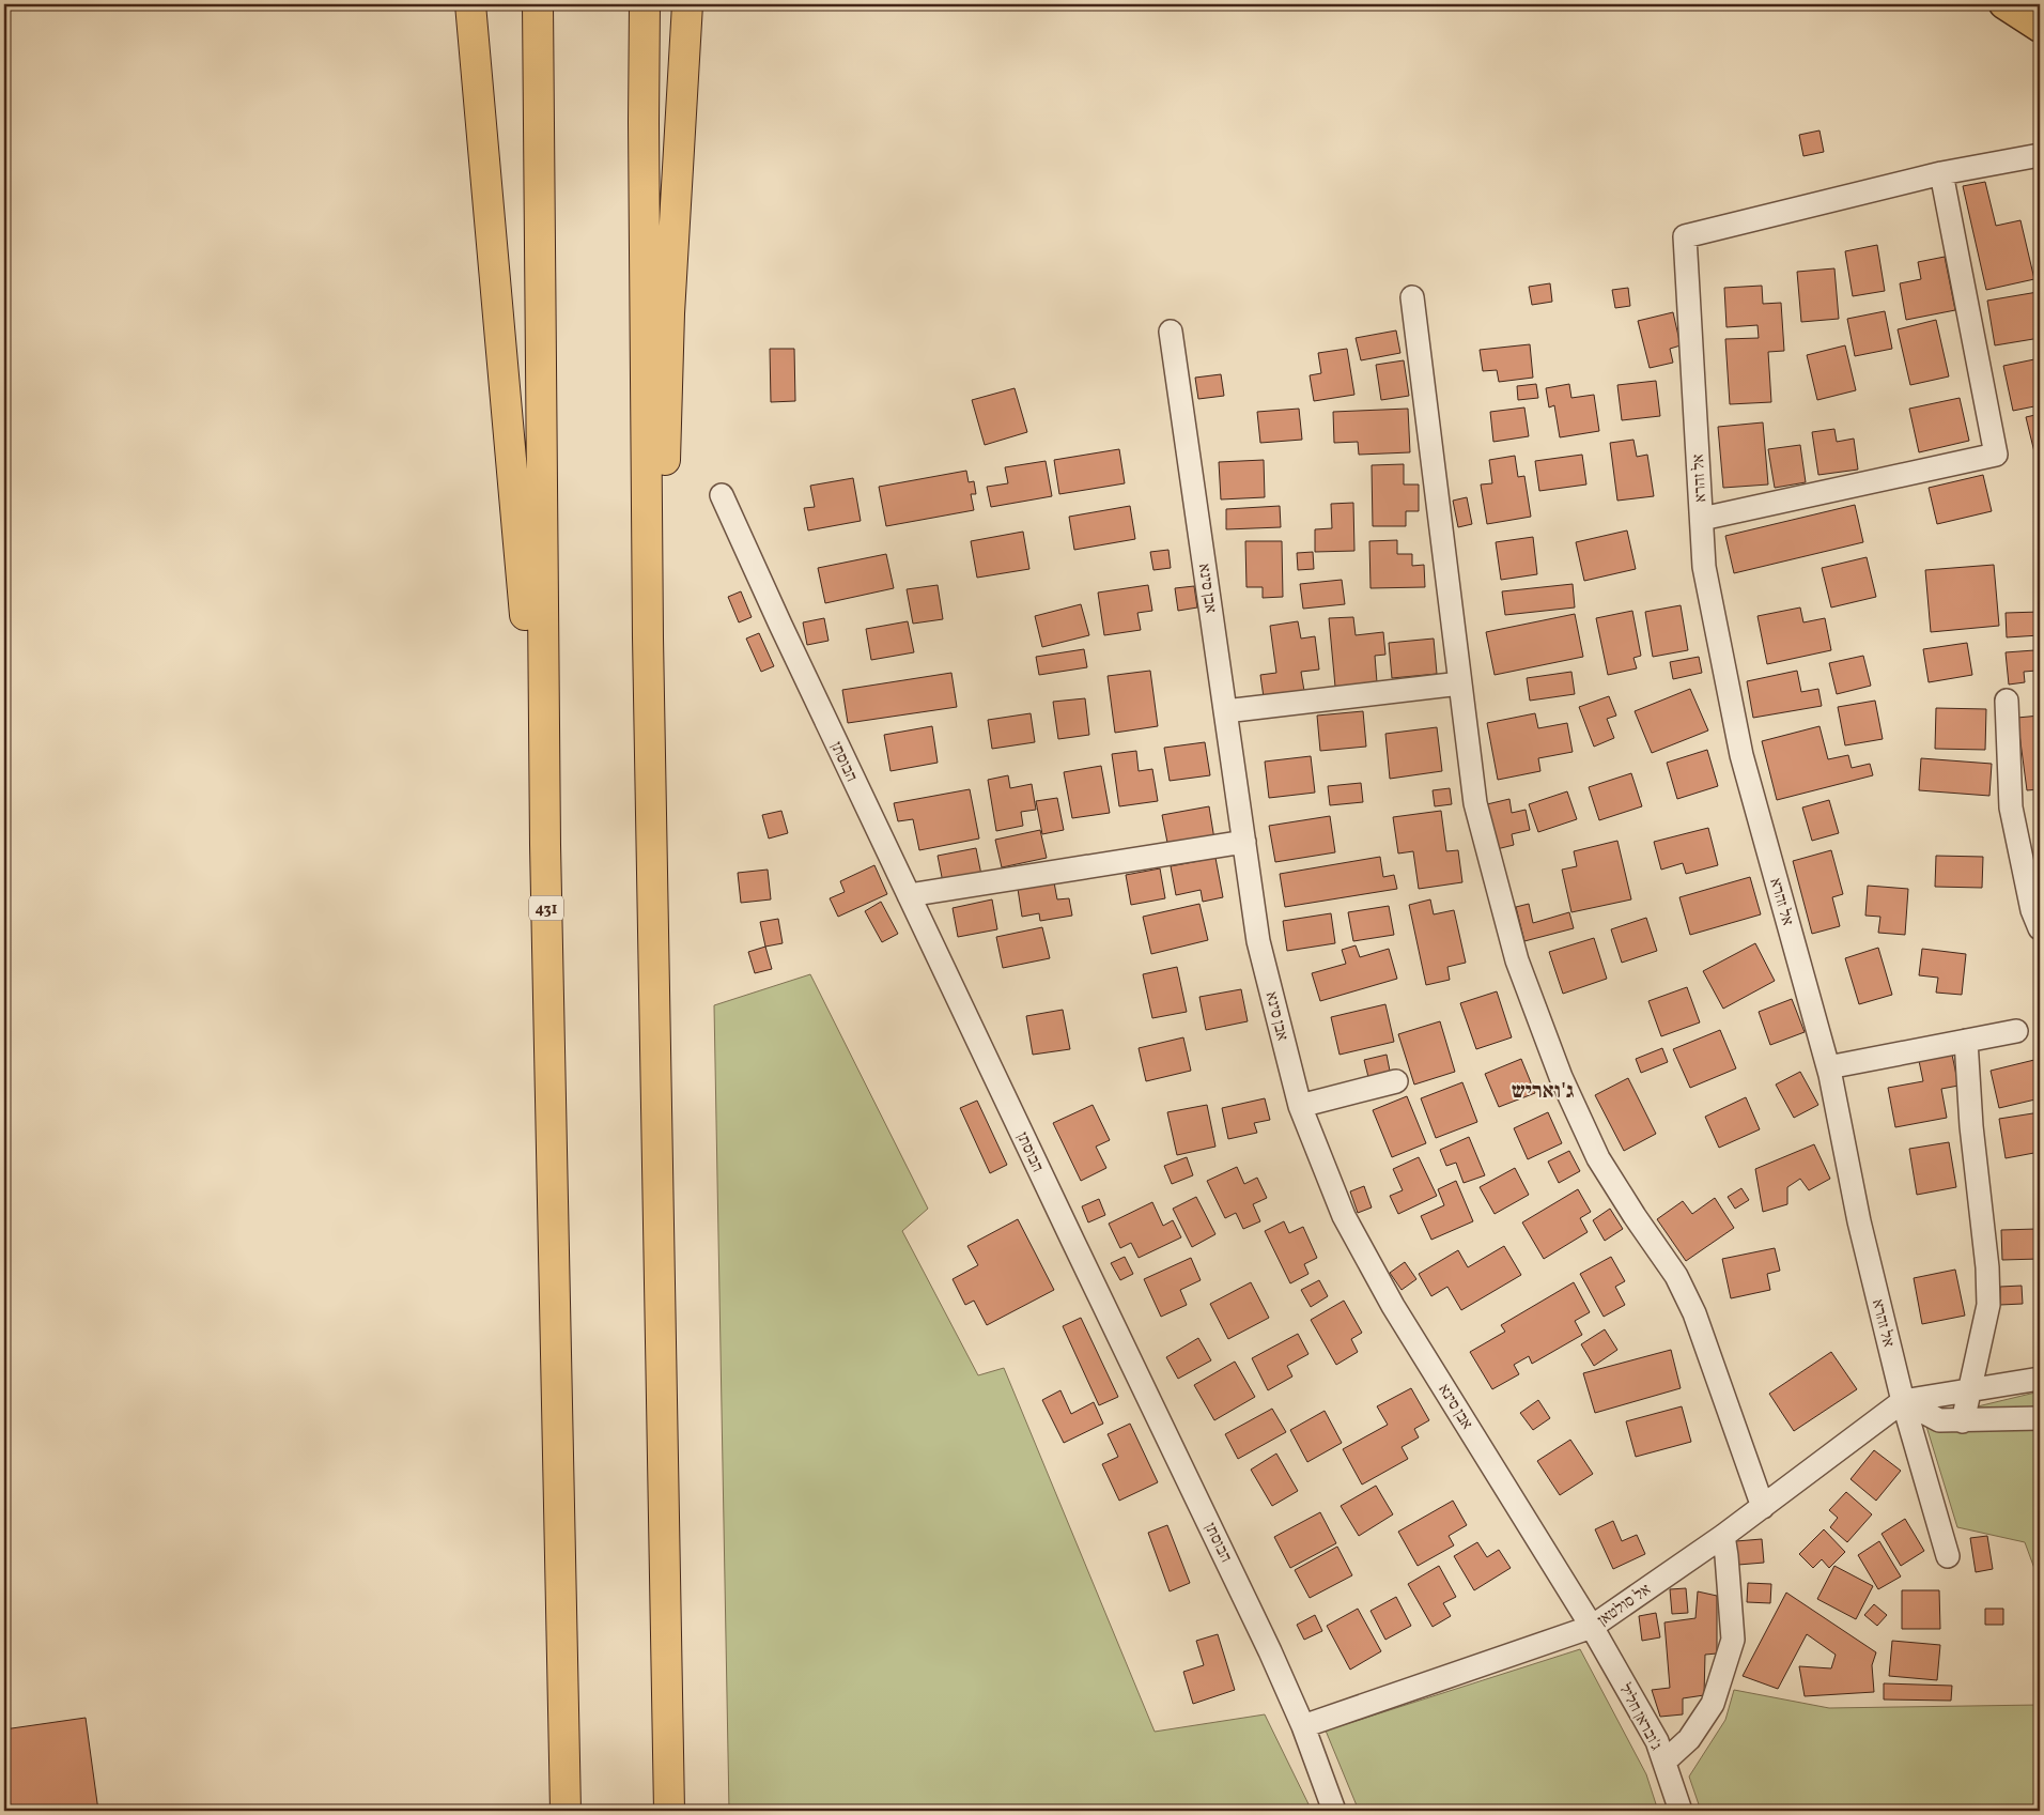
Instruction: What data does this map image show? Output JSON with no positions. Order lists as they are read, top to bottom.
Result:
{
  "streets": {
    "highway": ["431"],
    "street": [
      "אל זהרא",
      "אבן סינא",
      "הבוסתן",
      "אל סולטאן",
      "ג'ובראן חליל"
    ]
  },
  "crossings": [
    ["אל זהרא", "אל סולטאן"],
    ["אבן סינא", "אל סולטאן"],
    ["אבן סינא", "ג'ובראן חליל"],
    ["הבוסתן", "אל סולטאן"],
    ["אל סולטאן", "ג'ובראן חליל"]
  ],
  "districts": ["ג'ואריש"]
}
